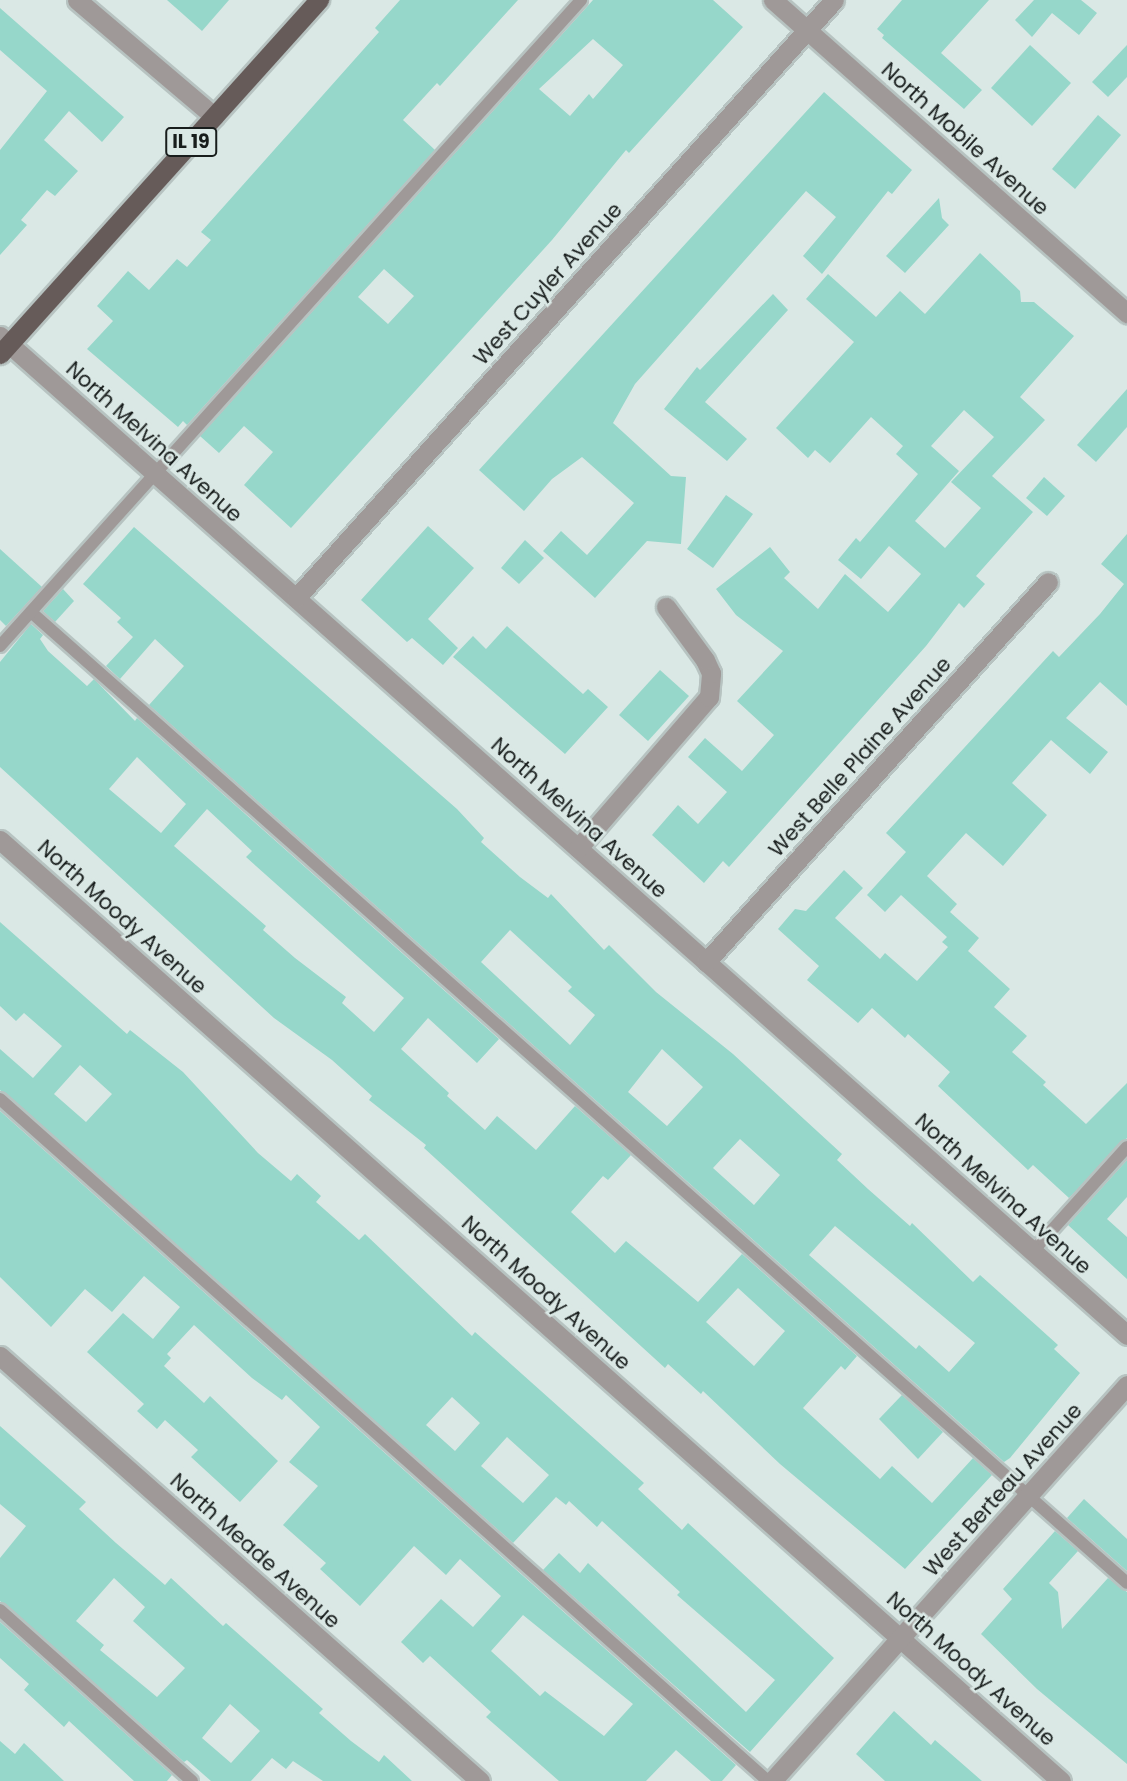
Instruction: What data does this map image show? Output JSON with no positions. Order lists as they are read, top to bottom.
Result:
{
  "streets": {
    "main road": ["IL 19"],
    "street": [
      "North Mobile Avenue",
      "West Cuyler Avenue",
      "North Melvina Avenue",
      "West Belle Plaine Avenue",
      "North Moody Avenue",
      "West Berteau Avenue",
      "North Meade Avenue"
    ]
  },
  "crossings": [
    ["North Mobile Avenue", "West Cuyler Avenue"],
    ["IL 19", "North Melvina Avenue"],
    ["West Cuyler Avenue", "North Melvina Avenue"],
    ["North Melvina Avenue", "West Belle Plaine Avenue"],
    ["North Moody Avenue", "West Berteau Avenue"]
  ]
}
